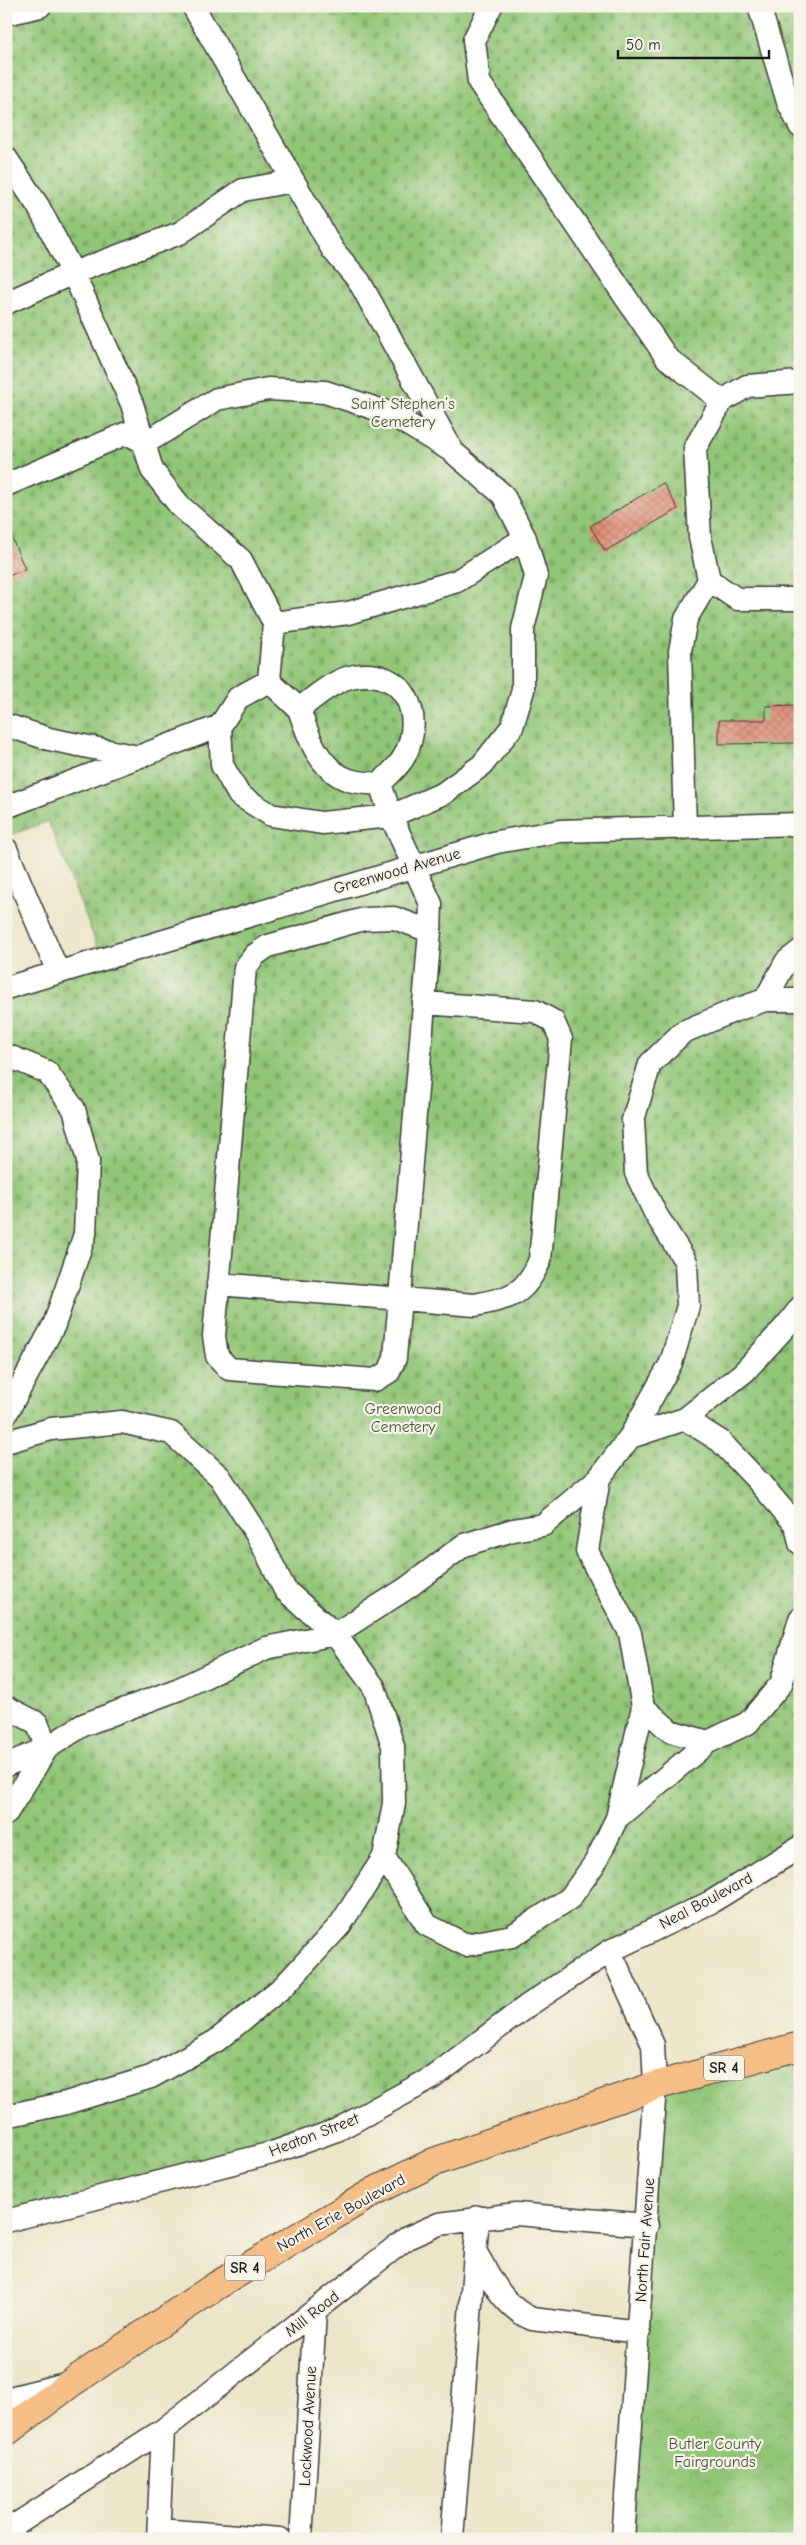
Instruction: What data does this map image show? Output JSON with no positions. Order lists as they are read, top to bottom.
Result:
{
  "streets": {
    "highway": ["SR 4", "North Erie Boulevard"],
    "street": [
      "Greenwood Avenue",
      "Neal Boulevard",
      "Heaton Street",
      "North Fair Avenue",
      "Mill Road",
      "Lockwood Avenue"
    ]
  },
  "crossings": [
    ["Neal Boulevard", "Heaton Street"],
    ["Neal Boulevard", "North Fair Avenue"],
    ["SR 4", "North Erie Boulevard"],
    ["SR 4", "North Fair Avenue"],
    ["Heaton Street", "North Fair Avenue"],
    ["North Erie Boulevard", "North Fair Avenue"],
    ["North Fair Avenue", "Mill Road"],
    ["Mill Road", "Lockwood Avenue"]
  ],
  "parks": ["Saint Stephen’s Cemetery", "Greenwood Cemetery", "Butler County Fairgrounds"],
  "scale_bar": "50 m"
}
